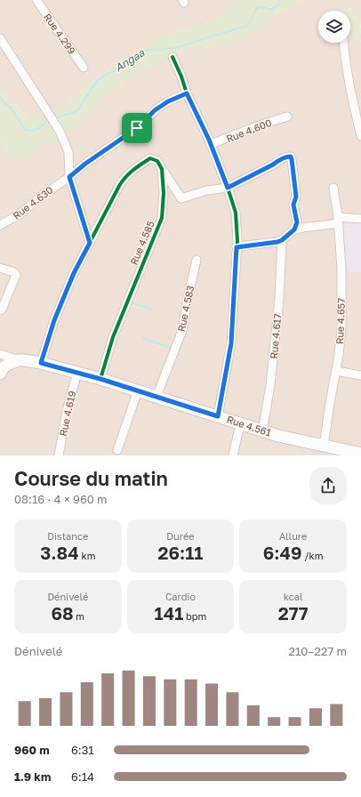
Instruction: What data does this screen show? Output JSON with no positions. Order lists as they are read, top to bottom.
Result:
{
  "streets": {
    "main road": ["Rue 4.561"],
    "street": [
      "Rue 4.299",
      "Rue 4.600",
      "Rue 4.630",
      "Rue 4.585",
      "Rue 4.583",
      "Rue 4.657",
      "Rue 4.617",
      "Rue 4.619"
    ]
  },
  "crossings": [
    ["Rue 4.585", "Rue 4.561"],
    ["Rue 4.583", "Rue 4.561"],
    ["Rue 4.657", "Rue 4.561"],
    ["Rue 4.617", "Rue 4.561"],
    ["Rue 4.619", "Rue 4.561"]
  ],
  "water": ["Angaa"],
  "page": {
    "heading": ["Course du matin", "08:16 · 4 × 960 m"],
    "stats": [
      ["Distance", "3.84 km"],
      ["Durée", "26:11"],
      ["Allure", "6:49 /km"],
      ["Dénivelé", "68 m"],
      ["Cardio", "141 bpm"],
      ["kcal", "277"]
    ],
    "chart": ["Dénivelé", "210–227 m"],
    "list": [
      {
        "name": "960 m",
        "note": "6:31"
      },
      {
        "name": "1.9 km",
        "note": "6:14"
      }
    ]
  }
}
